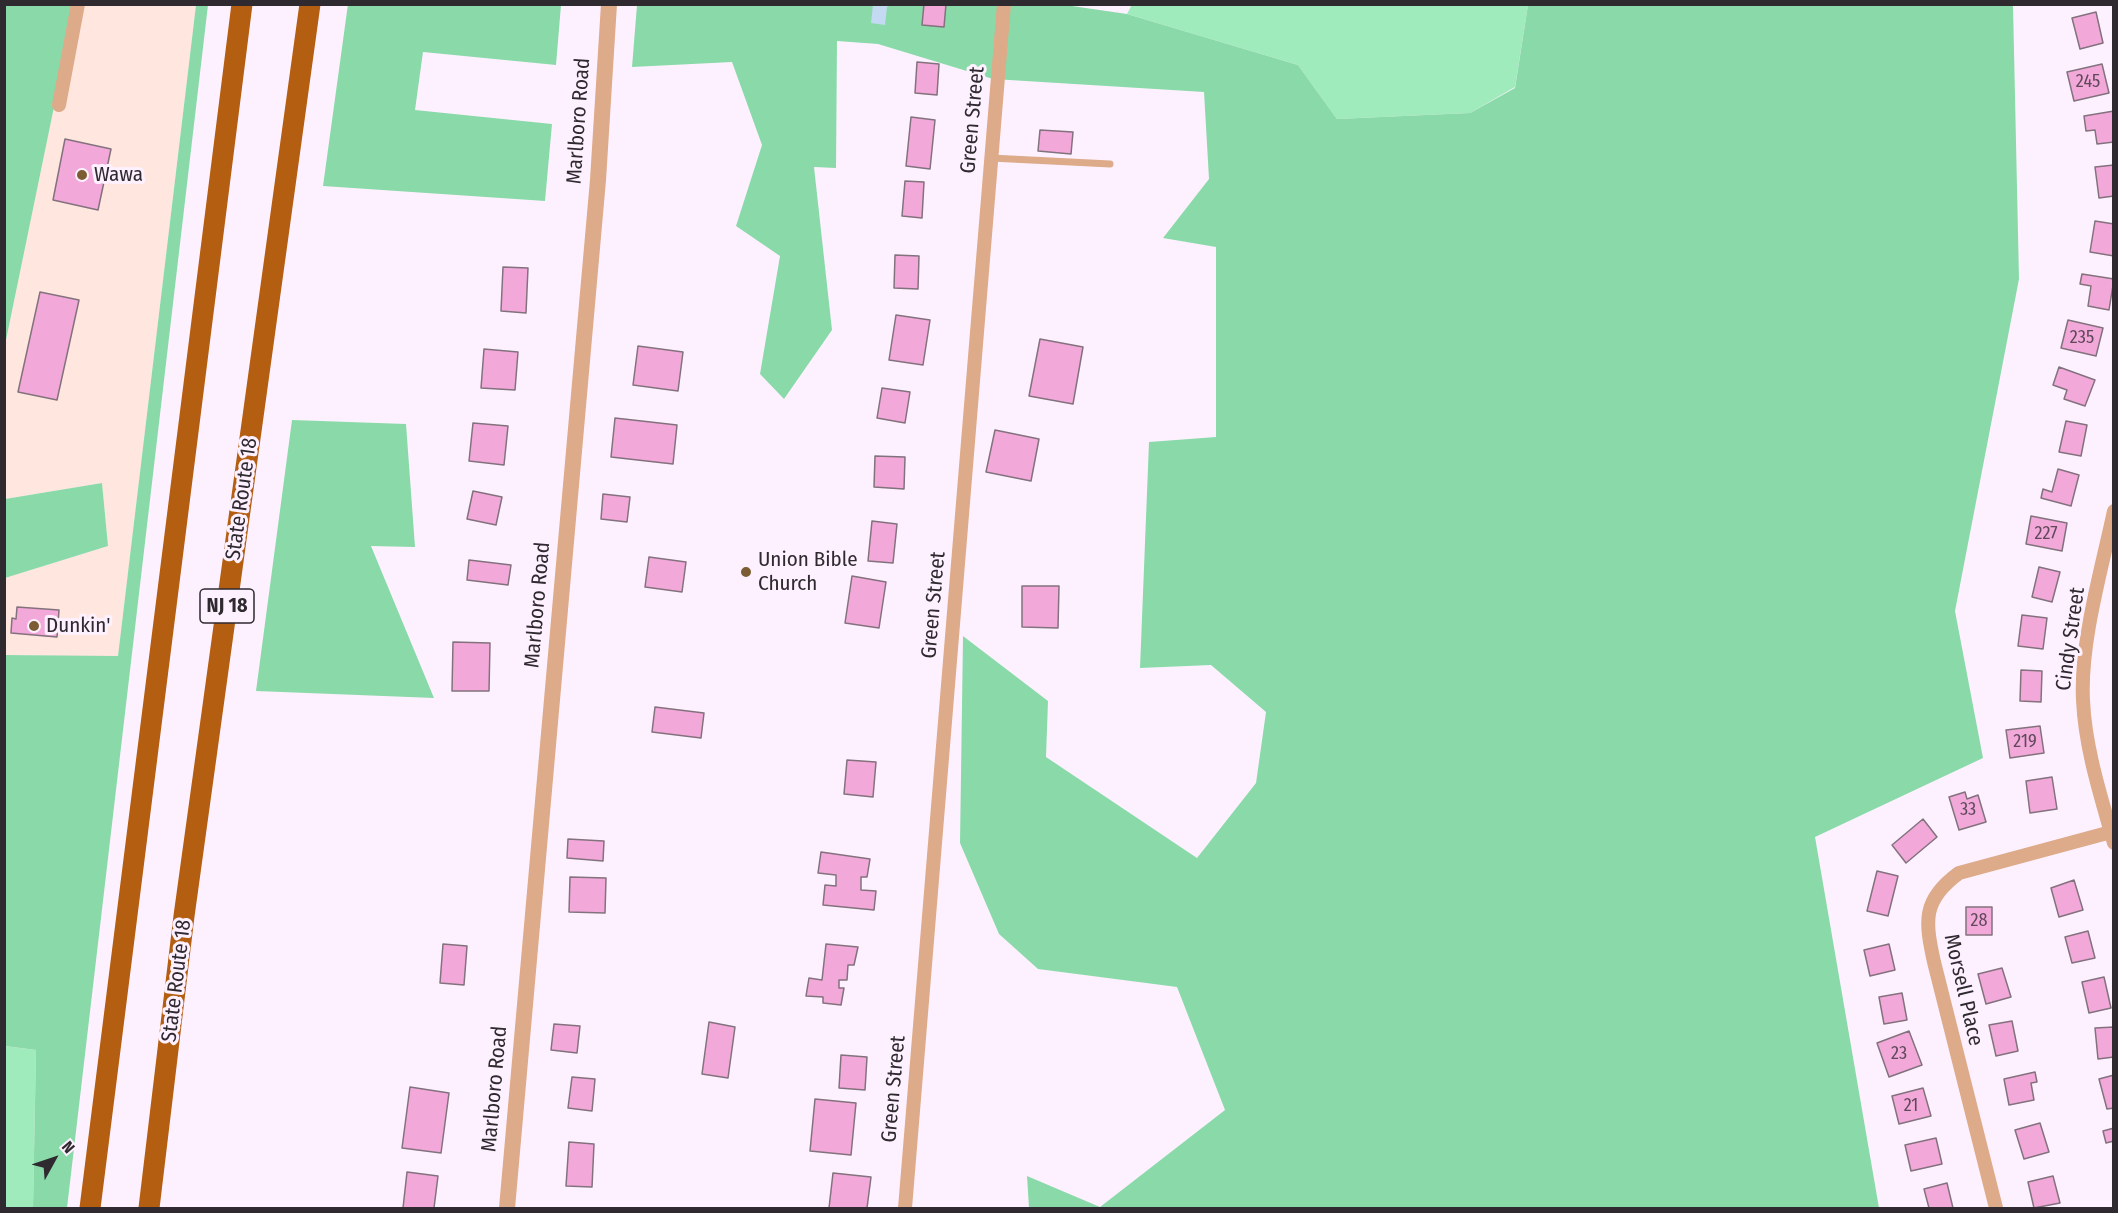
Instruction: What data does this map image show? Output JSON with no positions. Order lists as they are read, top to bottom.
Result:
{
  "streets": {
    "highway": ["State Route 18", "NJ 18"],
    "street": [
      "Green Street",
      "Marlboro Road",
      "Cindy Street",
      "Morsell Place"
    ]
  },
  "crossings": [
    ["Cindy Street", "Morsell Place"]
  ],
  "places": ["Wawa", "Union Bible Church", "Dunkin'"],
  "house_numbers": [
    "245",
    "235",
    "227",
    "219",
    "33",
    "28",
    "23",
    "21"
  ],
  "north": "top right"
}
